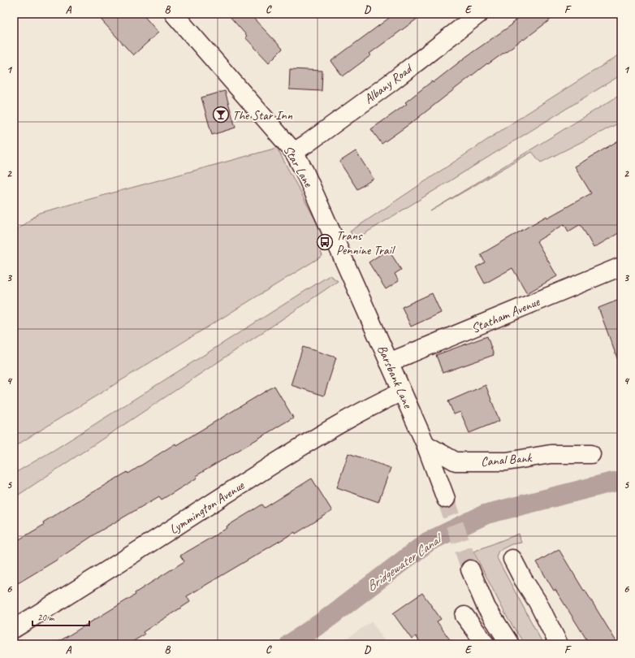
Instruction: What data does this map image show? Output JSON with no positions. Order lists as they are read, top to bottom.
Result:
{
  "streets": {
    "street": [
      "Albany Road",
      "Star Lane",
      "Statham Avenue",
      "Barsbank Lane",
      "Canal Bank",
      "Lymmington Avenue"
    ]
  },
  "crossings": [
    ["Albany Road", "Star Lane"],
    ["Star Lane", "Barsbank Lane"],
    ["Statham Avenue", "Barsbank Lane"],
    ["Barsbank Lane", "Canal Bank"],
    ["Barsbank Lane", "Lymmington Avenue"]
  ],
  "water": ["Bridgewater Canal"],
  "places": {
    "bar": ["The Star Inn"],
    "bus stop": ["Trans Pennine Trail"]
  },
  "scale_bar": "20 m",
  "grid": {
    "columns": [
      "A",
      "B",
      "C",
      "D",
      "E",
      "F"
    ],
    "rows": [
      "1",
      "2",
      "3",
      "4",
      "5",
      "6"
    ]
  }
}
